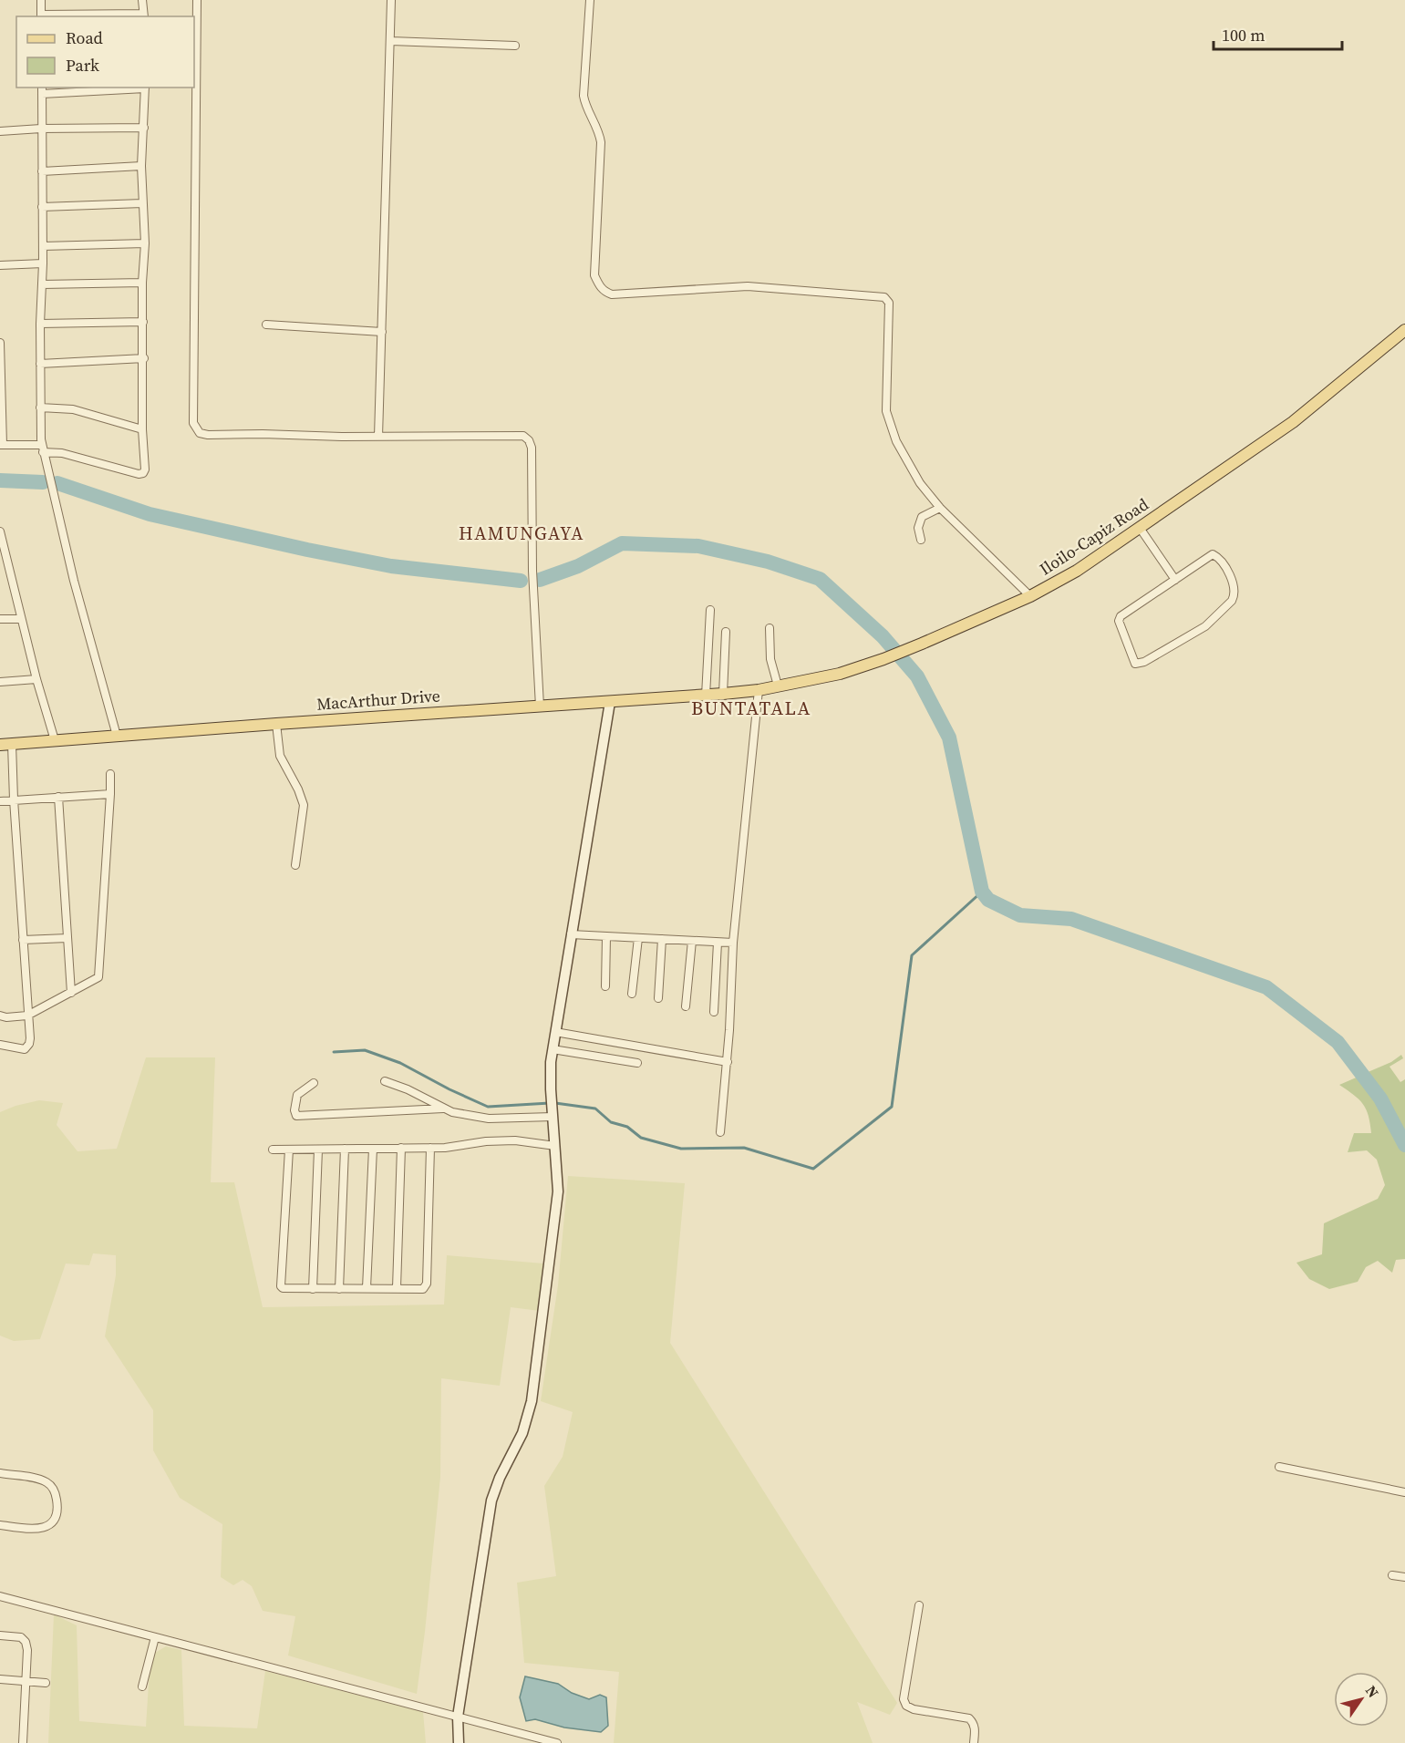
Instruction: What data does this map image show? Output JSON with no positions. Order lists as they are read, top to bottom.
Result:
{
  "streets": {
    "main road": ["Iloilo-Capiz Road", "MacArthur Drive"]
  },
  "crossings": [
    ["Iloilo-Capiz Road", "MacArthur Drive"]
  ],
  "districts": ["HAMUNGAYA", "BUNTATALA"],
  "legend": ["Road", "Park"],
  "scale_bar": "100 m",
  "north": "top right"
}
